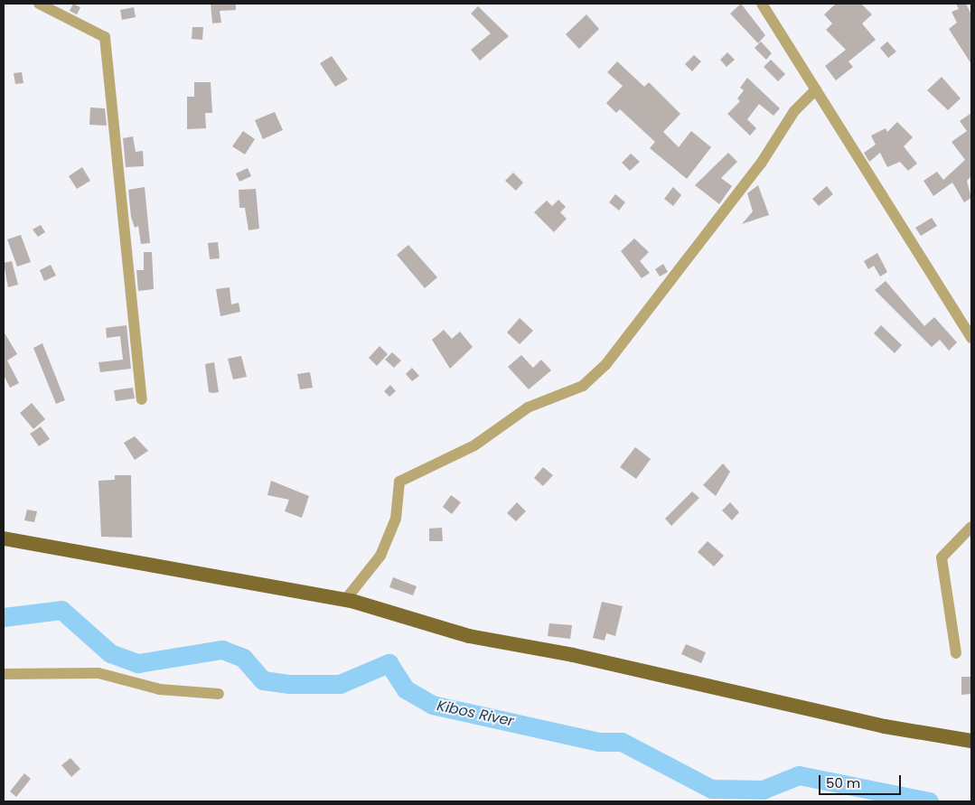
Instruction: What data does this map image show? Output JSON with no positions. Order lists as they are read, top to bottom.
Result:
{
  "water": ["Kibos River"],
  "scale_bar": "50 m"
}
